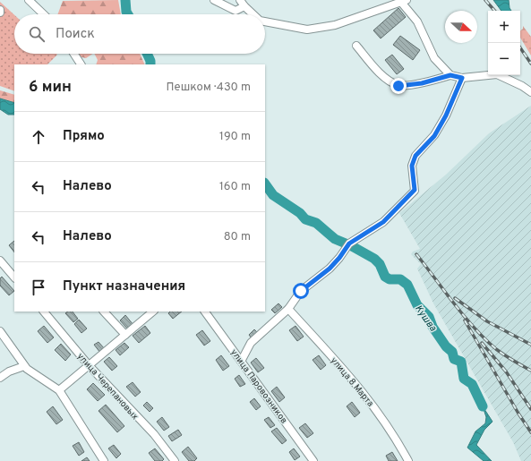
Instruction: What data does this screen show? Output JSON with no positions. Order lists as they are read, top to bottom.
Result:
{
  "streets": {
    "street": ["улица 8 Марта", "улица Черепановых", "улица Паровозников"]
  },
  "water": ["Кушва"],
  "north": "right",
  "page": {
    "map_buttons": ["+", "−"],
    "search": "Поиск",
    "heading": ["6 мин", "Пешком · 430 m"],
    "list": [
      ["Прямо", "190 m"],
      ["Налево", "160 m"],
      ["Налево", "80 m"],
      "Пункт назначения"
    ]
  }
}
